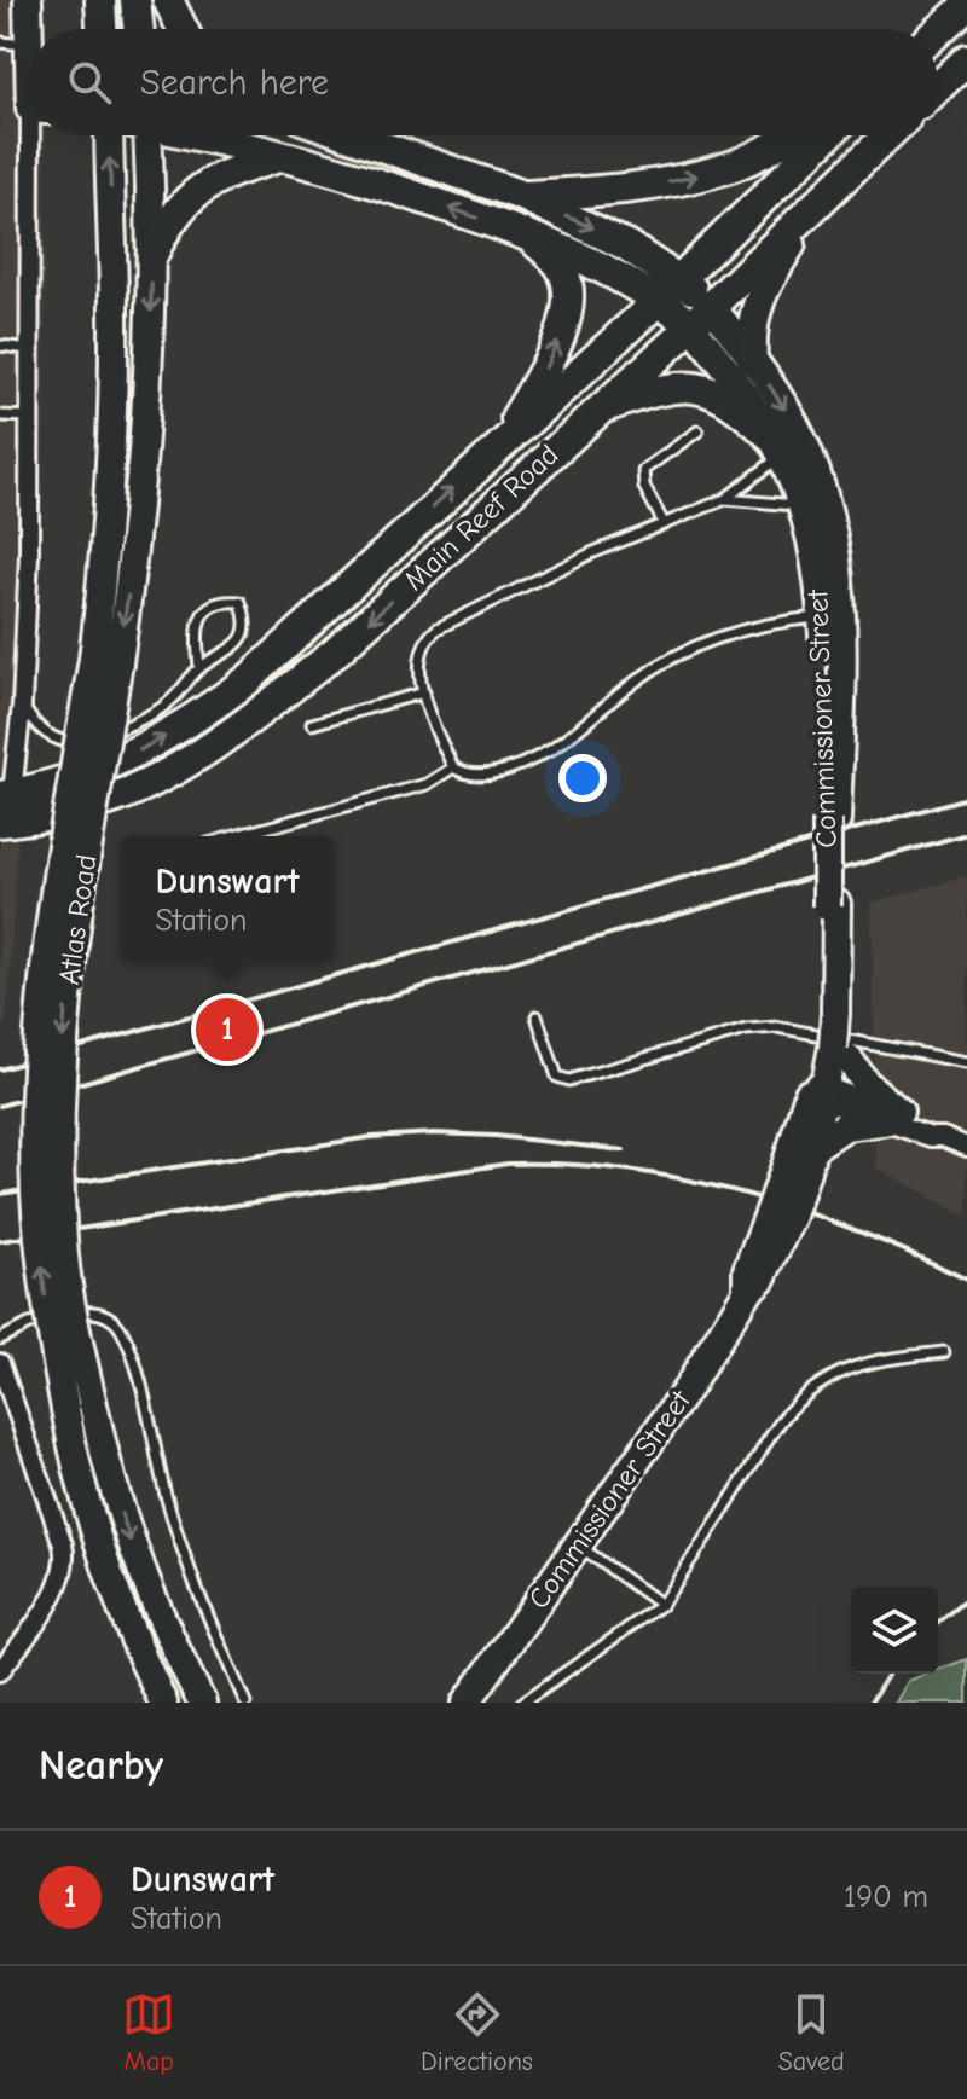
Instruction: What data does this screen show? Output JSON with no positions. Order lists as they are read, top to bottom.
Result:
{
  "streets": {
    "main road": ["Main Reef Road", "Commissioner Street", "Atlas Road"]
  },
  "crossings": [
    ["Main Reef Road", "Commissioner Street"]
  ],
  "page": {
    "search": "Search here",
    "popup": ["Dunswart", "Station"],
    "pins": "1",
    "heading": "Nearby",
    "list": [
      {
        "mark": "1",
        "name": "Dunswart",
        "note": "Station",
        "value": "190 m"
      }
    ],
    "nav": ["Map", "Directions", "Saved"]
  }
}
